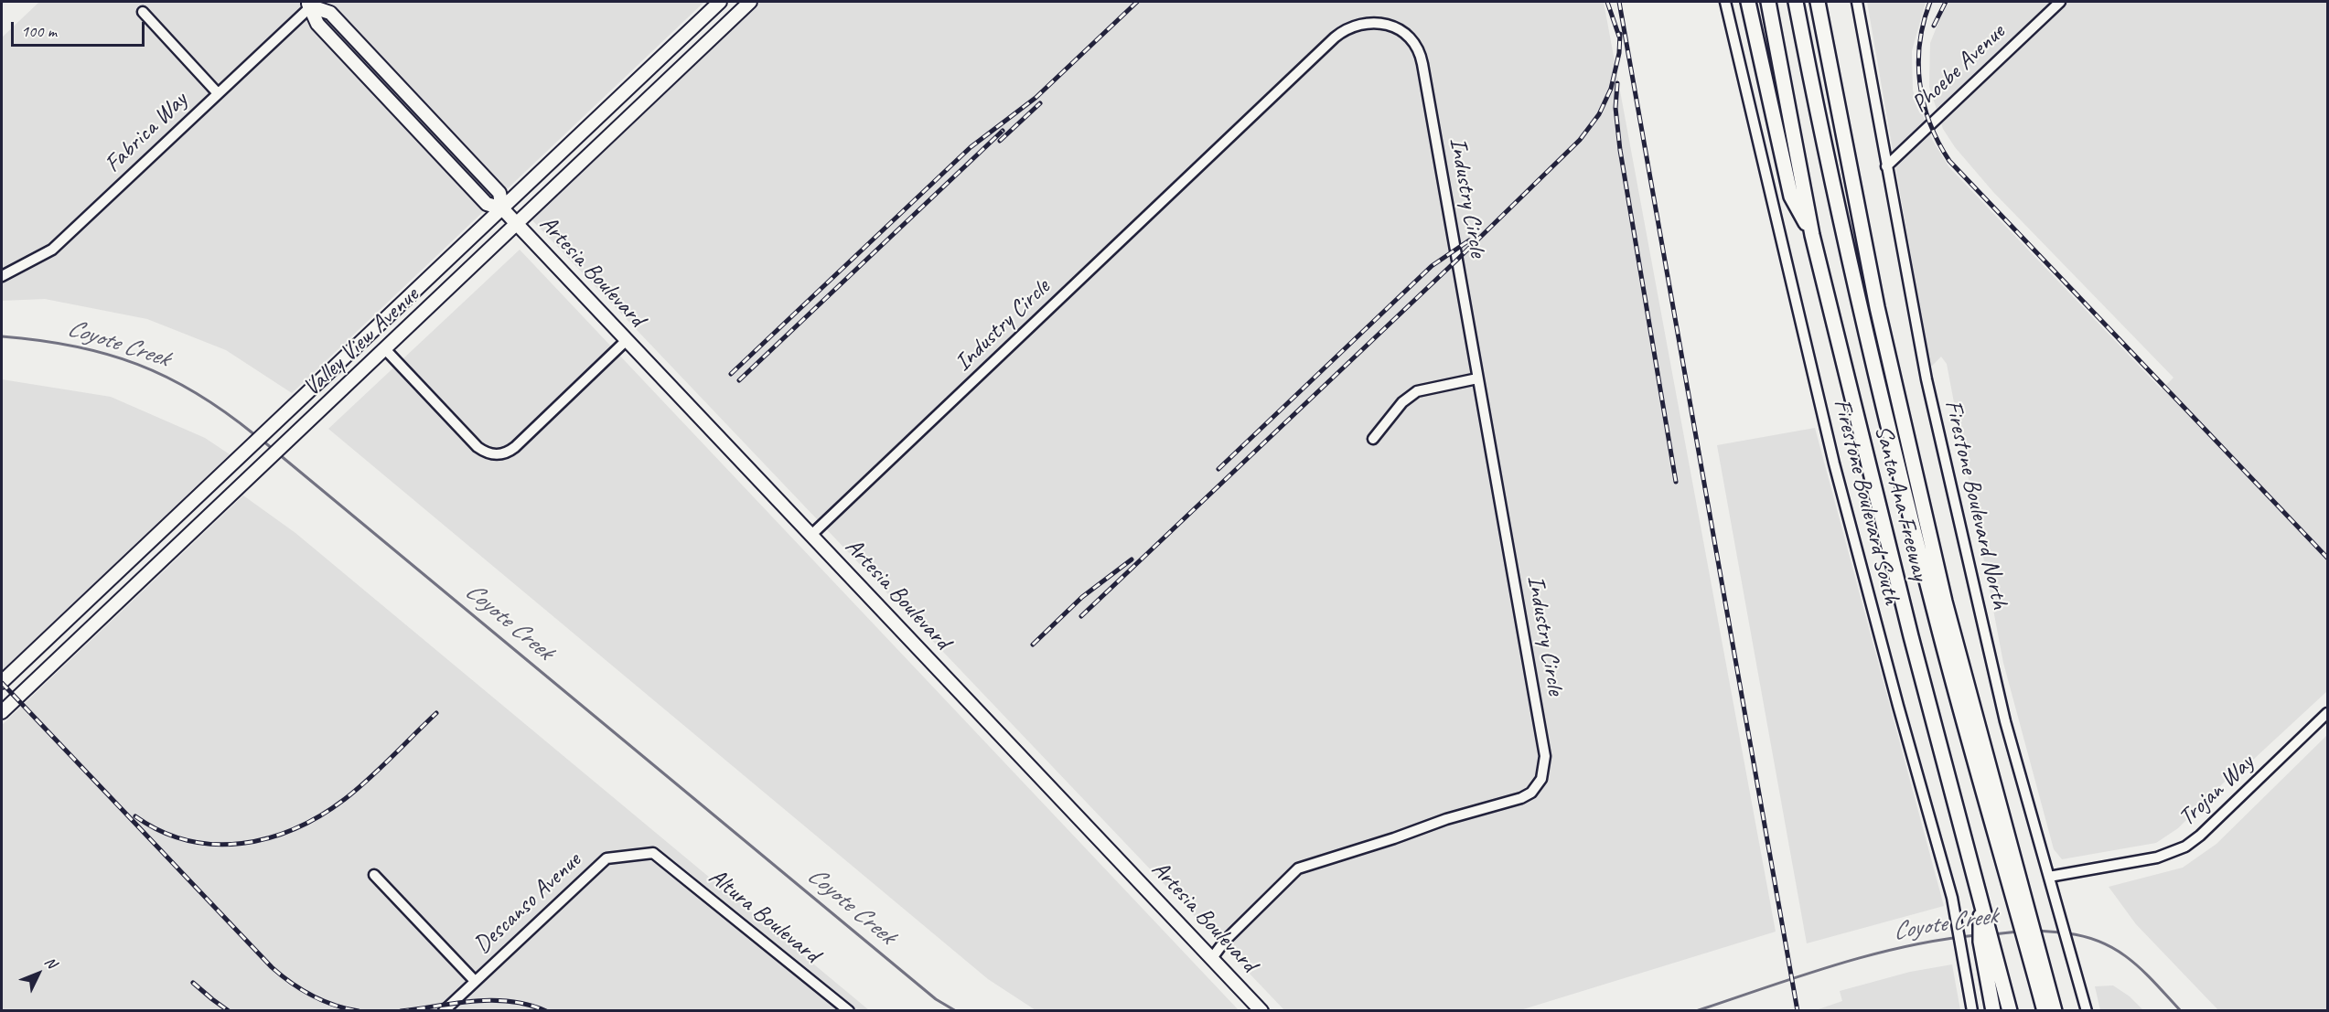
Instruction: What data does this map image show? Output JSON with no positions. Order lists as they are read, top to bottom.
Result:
{
  "streets": {
    "highway": ["Santa Ana Freeway"],
    "main road": ["Artesia Boulevard", "Valley View Avenue"],
    "street": [
      "Phoebe Avenue",
      "Fabrica Way",
      "Industry Circle",
      "Firestone Boulevard South",
      "Firestone Boulevard North",
      "Trojan Way",
      "Descanso Avenue",
      "Altura Boulevard"
    ]
  },
  "crossings": [
    ["Phoebe Avenue", "Firestone Boulevard North"],
    ["Fabrica Way", "Artesia Boulevard"],
    ["Industry Circle", "Artesia Boulevard"],
    ["Artesia Boulevard", "Valley View Avenue"],
    ["Firestone Boulevard North", "Trojan Way"],
    ["Descanso Avenue", "Altura Boulevard"]
  ],
  "water": ["Coyote Creek"],
  "scale_bar": "100 m",
  "north": "top right"
}
